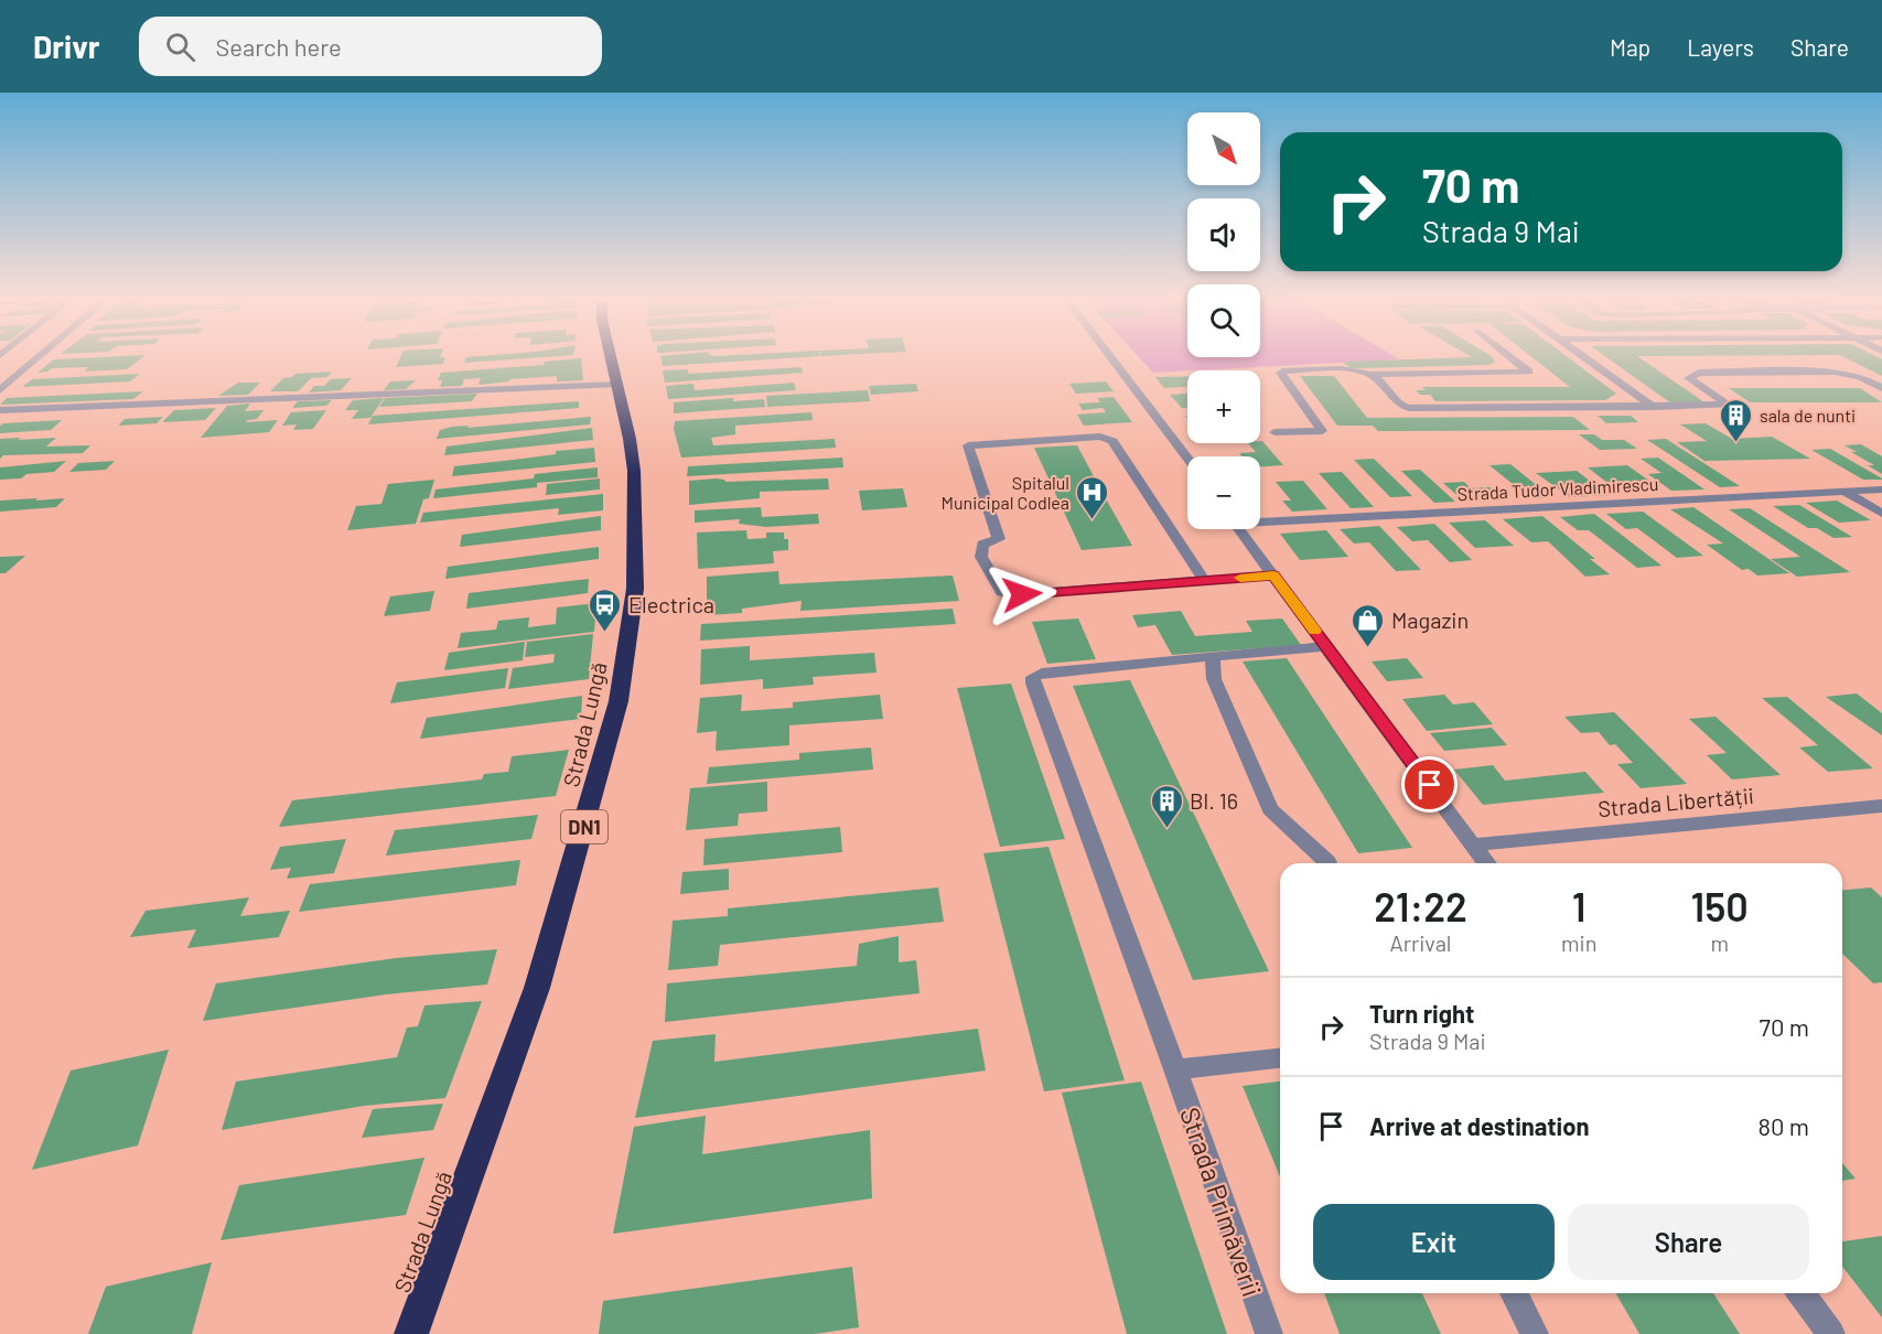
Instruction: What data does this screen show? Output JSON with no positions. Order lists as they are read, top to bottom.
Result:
{
  "streets": {
    "highway": ["Strada Lungă", "DN1"],
    "street": ["Strada Tudor Vladimirescu", "Strada Libertății", "Strada Primăverii"]
  },
  "places": {
    "building": ["sala de nunti", "Bl. 16"],
    "hospital": ["Spitalul Municipal Codlea"],
    "bus stop": ["Electrica"],
    "shop": ["Magazin"]
  },
  "north": "bottom right",
  "page": {
    "header": "Drivr",
    "search": "Search here",
    "nav": ["Map", "Layers", "Share"],
    "map_buttons": ["+", "−"],
    "turn": ["70 m", "Strada 9 Mai"],
    "eta": [
      "21:22",
      "Arrival",
      "1",
      "min",
      "150",
      "m"
    ],
    "list": [
      {
        "name": "Turn right",
        "note": "Strada 9 Mai",
        "value": "70 m"
      },
      {
        "name": "Arrive at destination",
        "value": "80 m"
      }
    ],
    "buttons": ["Exit", "Share"]
  }
}
